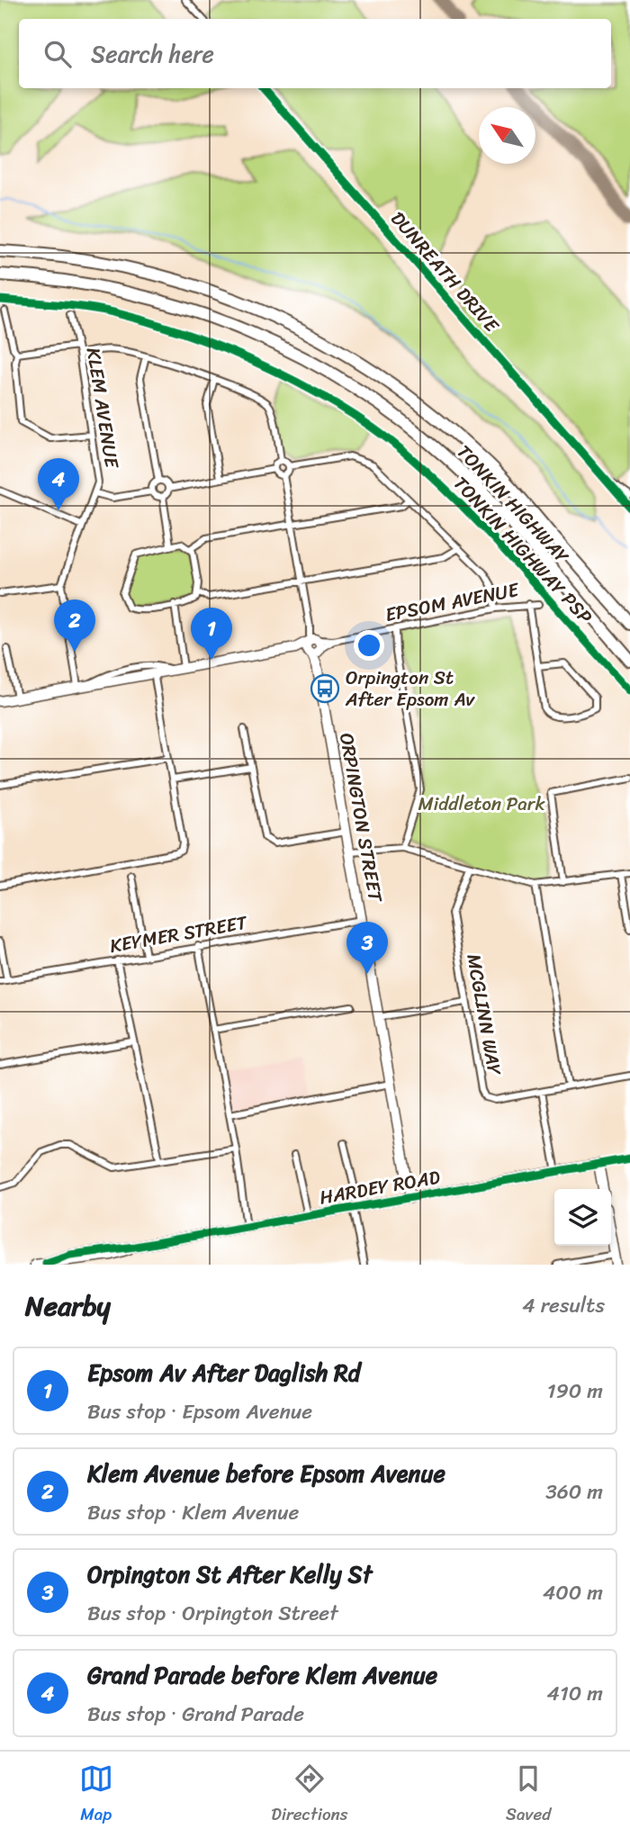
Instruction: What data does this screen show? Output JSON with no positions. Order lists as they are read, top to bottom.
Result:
{
  "streets": {
    "highway": ["TONKIN HIGHWAY"],
    "street": [
      "DUNREATH DRIVE",
      "KLEM AVENUE",
      "EPSOM AVENUE",
      "ORPINGTON STREET",
      "KEYMER STREET",
      "MCGLINN WAY",
      "HARDEY ROAD"
    ],
    "cycle path": ["TONKIN HIGHWAY PSP"]
  },
  "crossings": [
    ["KLEM AVENUE", "EPSOM AVENUE"],
    ["EPSOM AVENUE", "ORPINGTON STREET"],
    ["ORPINGTON STREET", "KEYMER STREET"],
    ["ORPINGTON STREET", "HARDEY ROAD"]
  ],
  "parks": ["Middleton Park"],
  "places": {
    "bus stop": ["Orpington St After Epsom Av"]
  },
  "north": "top left",
  "page": {
    "search": "Search here",
    "pins": [
      "4",
      "2",
      "1",
      "3"
    ],
    "heading": ["Nearby", "4 results"],
    "list": [
      {
        "mark": "1",
        "name": "Epsom Av After Daglish Rd",
        "note": "Bus stop · Epsom Avenue",
        "value": "190 m"
      },
      {
        "mark": "2",
        "name": "Klem Avenue before Epsom Avenue",
        "note": "Bus stop · Klem Avenue",
        "value": "360 m"
      },
      {
        "mark": "3",
        "name": "Orpington St After Kelly St",
        "note": "Bus stop · Orpington Street",
        "value": "400 m"
      },
      {
        "mark": "4",
        "name": "Grand Parade before Klem Avenue",
        "note": "Bus stop · Grand Parade",
        "value": "410 m"
      }
    ],
    "nav": ["Map", "Directions", "Saved"]
  }
}
